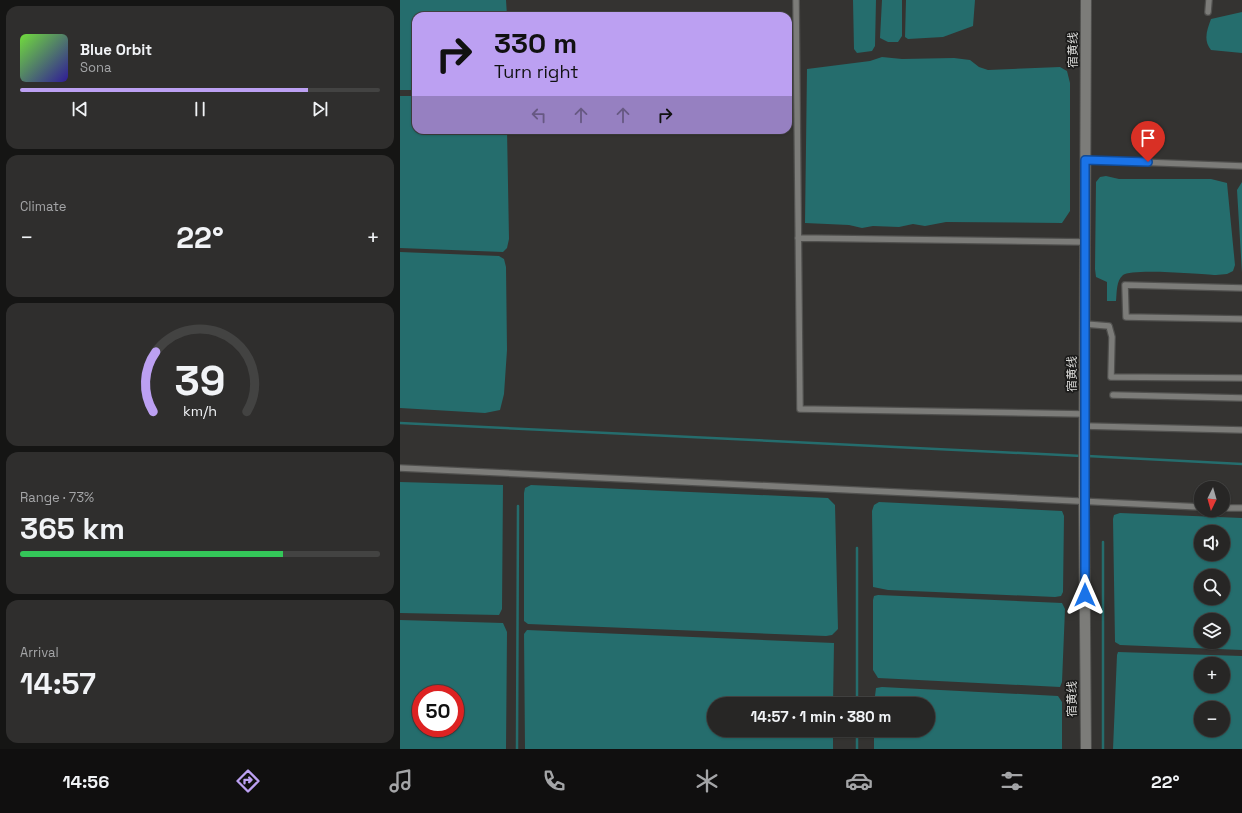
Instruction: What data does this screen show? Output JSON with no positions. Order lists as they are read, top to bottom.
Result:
{
  "streets": {
    "main road": ["宿黄线"]
  },
  "north": "bottom",
  "page": {
    "turn": ["330 m", "Turn right"],
    "song": ["Blue Orbit", "Sona"],
    "tile": [
      "Climate",
      ["Range · 73%", "365 km"],
      ["Arrival", "14:57"]
    ],
    "heat": ["−", "22°", "+"],
    "map_buttons": ["+", "−"],
    "limit": "50",
    "trip": "14:57 · 1 min · 380 m",
    "tabs": ["14:56", "22°"],
    "gauge": ["39", "km/h"]
  }
}
